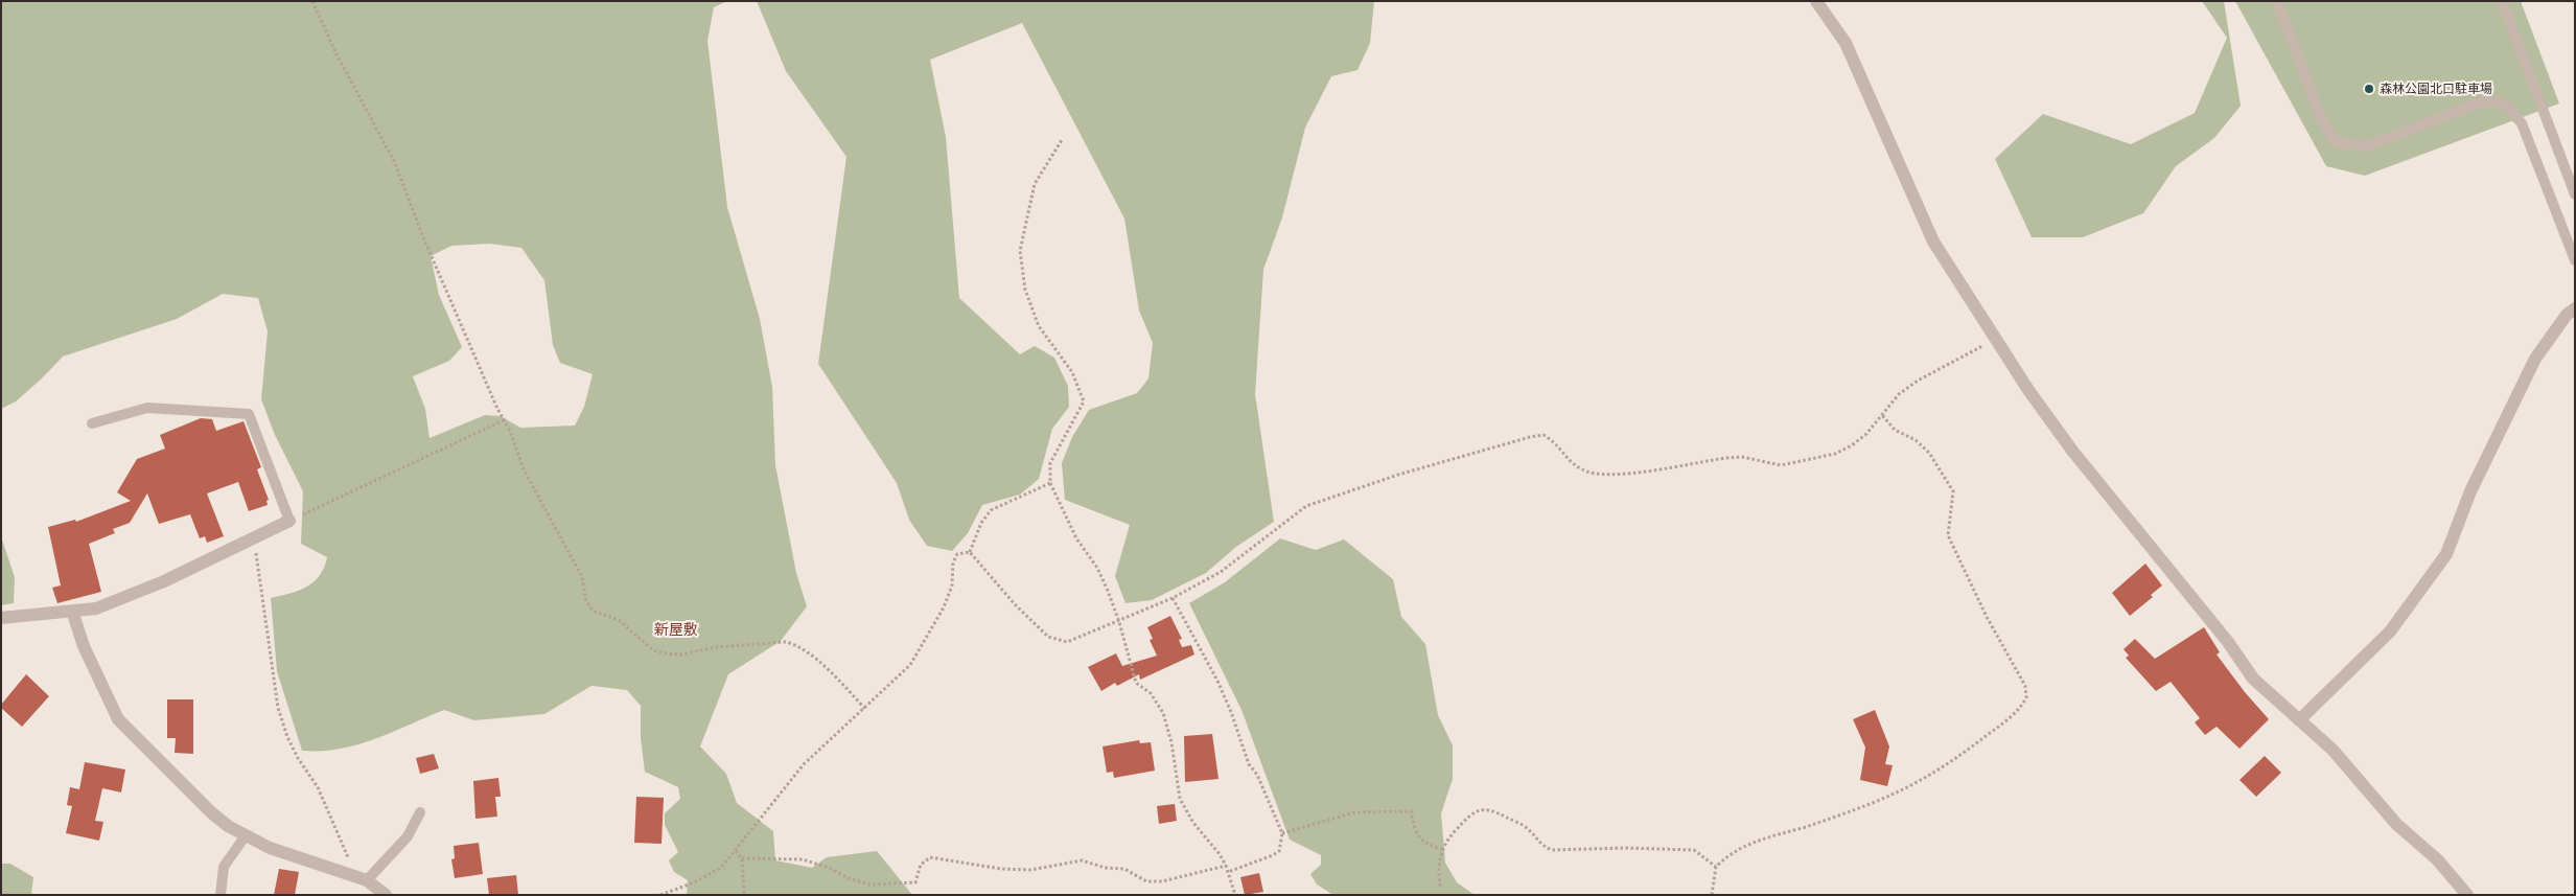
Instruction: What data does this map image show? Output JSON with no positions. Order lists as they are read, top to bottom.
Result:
{
  "districts": ["新屋敷"],
  "places": ["森林公園北口駐車場"]
}
